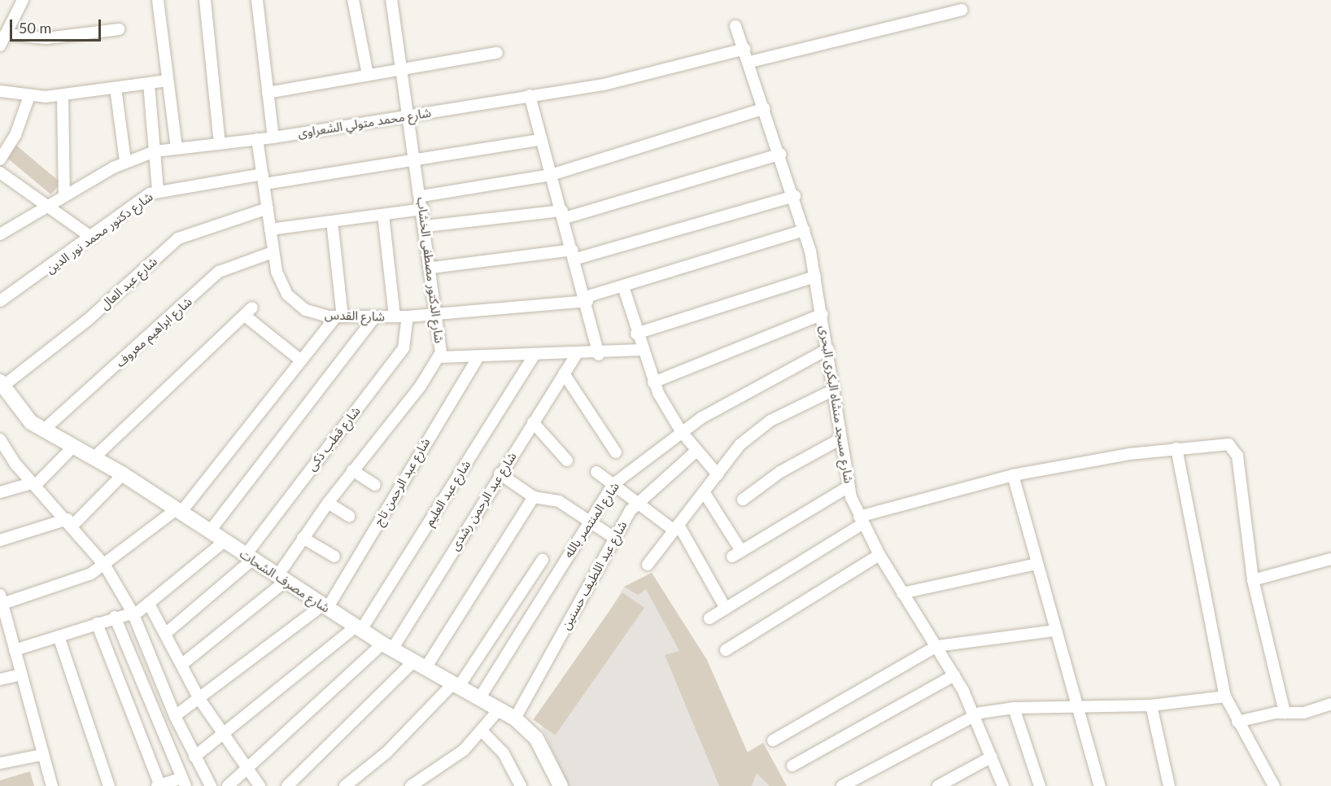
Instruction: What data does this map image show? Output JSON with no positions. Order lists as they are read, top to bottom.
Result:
{
  "streets": {
    "street": [
      "شارع محمد متولي الشعراوى",
      "شارع دكتور محمد نور الدين",
      "شارع الدكتور مصطفى الخشاب",
      "شارع عبد العال",
      "شارع القدس",
      "شارع ابراهيم معروف",
      "شارع مسجد منشاه البكرى البحرى",
      "شارع قطب ذكى",
      "شارع عبد الرحمن تاج",
      "شارع عبد العليم",
      "شارع عبد الرحمن رشدى",
      "شارع المنتصر بالله",
      "شارع عبد اللطيف حسنين",
      "شارع مصرف الشحات"
    ]
  },
  "crossings": [
    ["شارع محمد متولي الشعراوى", "شارع الدكتور مصطفى الخشاب"],
    ["شارع محمد متولي الشعراوى", "شارع القدس"],
    ["شارع محمد متولي الشعراوى", "شارع مسجد منشاه البكرى البحرى"],
    ["شارع دكتور محمد نور الدين", "شارع الدكتور مصطفى الخشاب"],
    ["شارع دكتور محمد نور الدين", "شارع القدس"],
    ["شارع الدكتور مصطفى الخشاب", "شارع القدس"],
    ["شارع الدكتور مصطفى الخشاب", "شارع مصرف الشحات"],
    ["شارع عبد العال", "شارع القدس"],
    ["شارع عبد العال", "شارع مصرف الشحات"],
    ["شارع القدس", "شارع ابراهيم معروف"],
    ["شارع القدس", "شارع مسجد منشاه البكرى البحرى"],
    ["شارع القدس", "شارع قطب ذكى"],
    ["شارع ابراهيم معروف", "شارع مصرف الشحات"],
    ["شارع مسجد منشاه البكرى البحرى", "شارع المنتصر بالله"],
    ["شارع قطب ذكى", "شارع مصرف الشحات"],
    ["شارع عبد الرحمن تاج", "شارع مصرف الشحات"],
    ["شارع عبد العليم", "شارع مصرف الشحات"],
    ["شارع عبد الرحمن رشدى", "شارع مصرف الشحات"],
    ["شارع المنتصر بالله", "شارع مصرف الشحات"],
    ["شارع عبد اللطيف حسنين", "شارع مصرف الشحات"]
  ],
  "scale_bar": "50 m"
}
